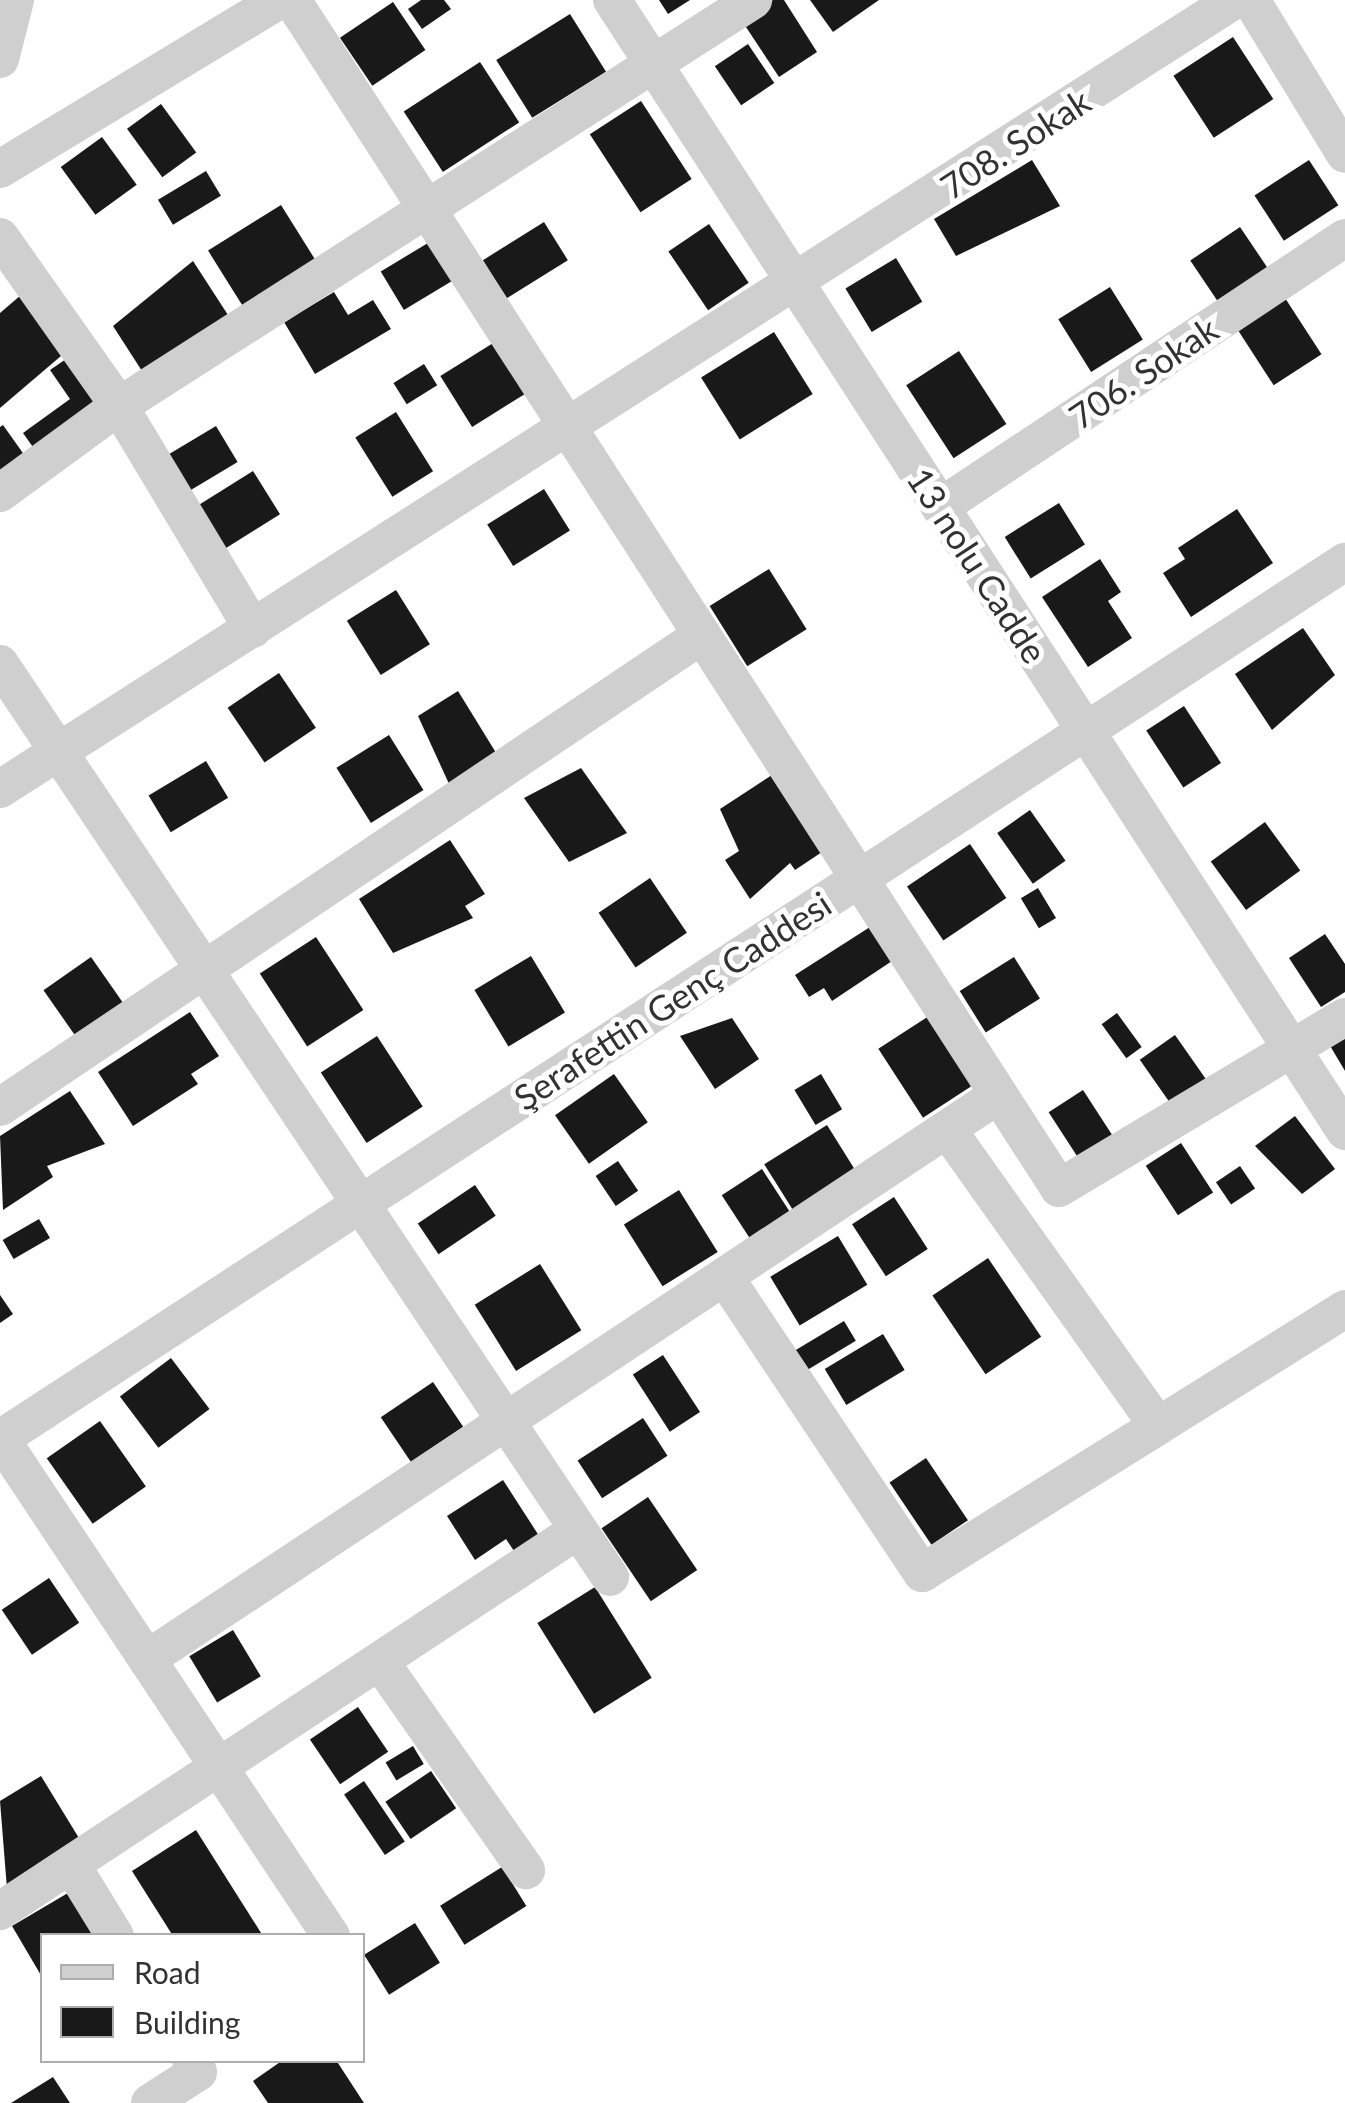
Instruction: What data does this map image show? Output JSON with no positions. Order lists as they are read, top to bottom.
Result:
{
  "streets": {
    "street": [
      "708. Sokak",
      "706. Sokak",
      "13 nolu Cadde",
      "Şerafettin Genç Caddesi"
    ]
  },
  "crossings": [
    ["708. Sokak", "13 nolu Cadde"],
    ["706. Sokak", "13 nolu Cadde"],
    ["13 nolu Cadde", "Şerafettin Genç Caddesi"]
  ],
  "legend": ["Road", "Building"]
}
